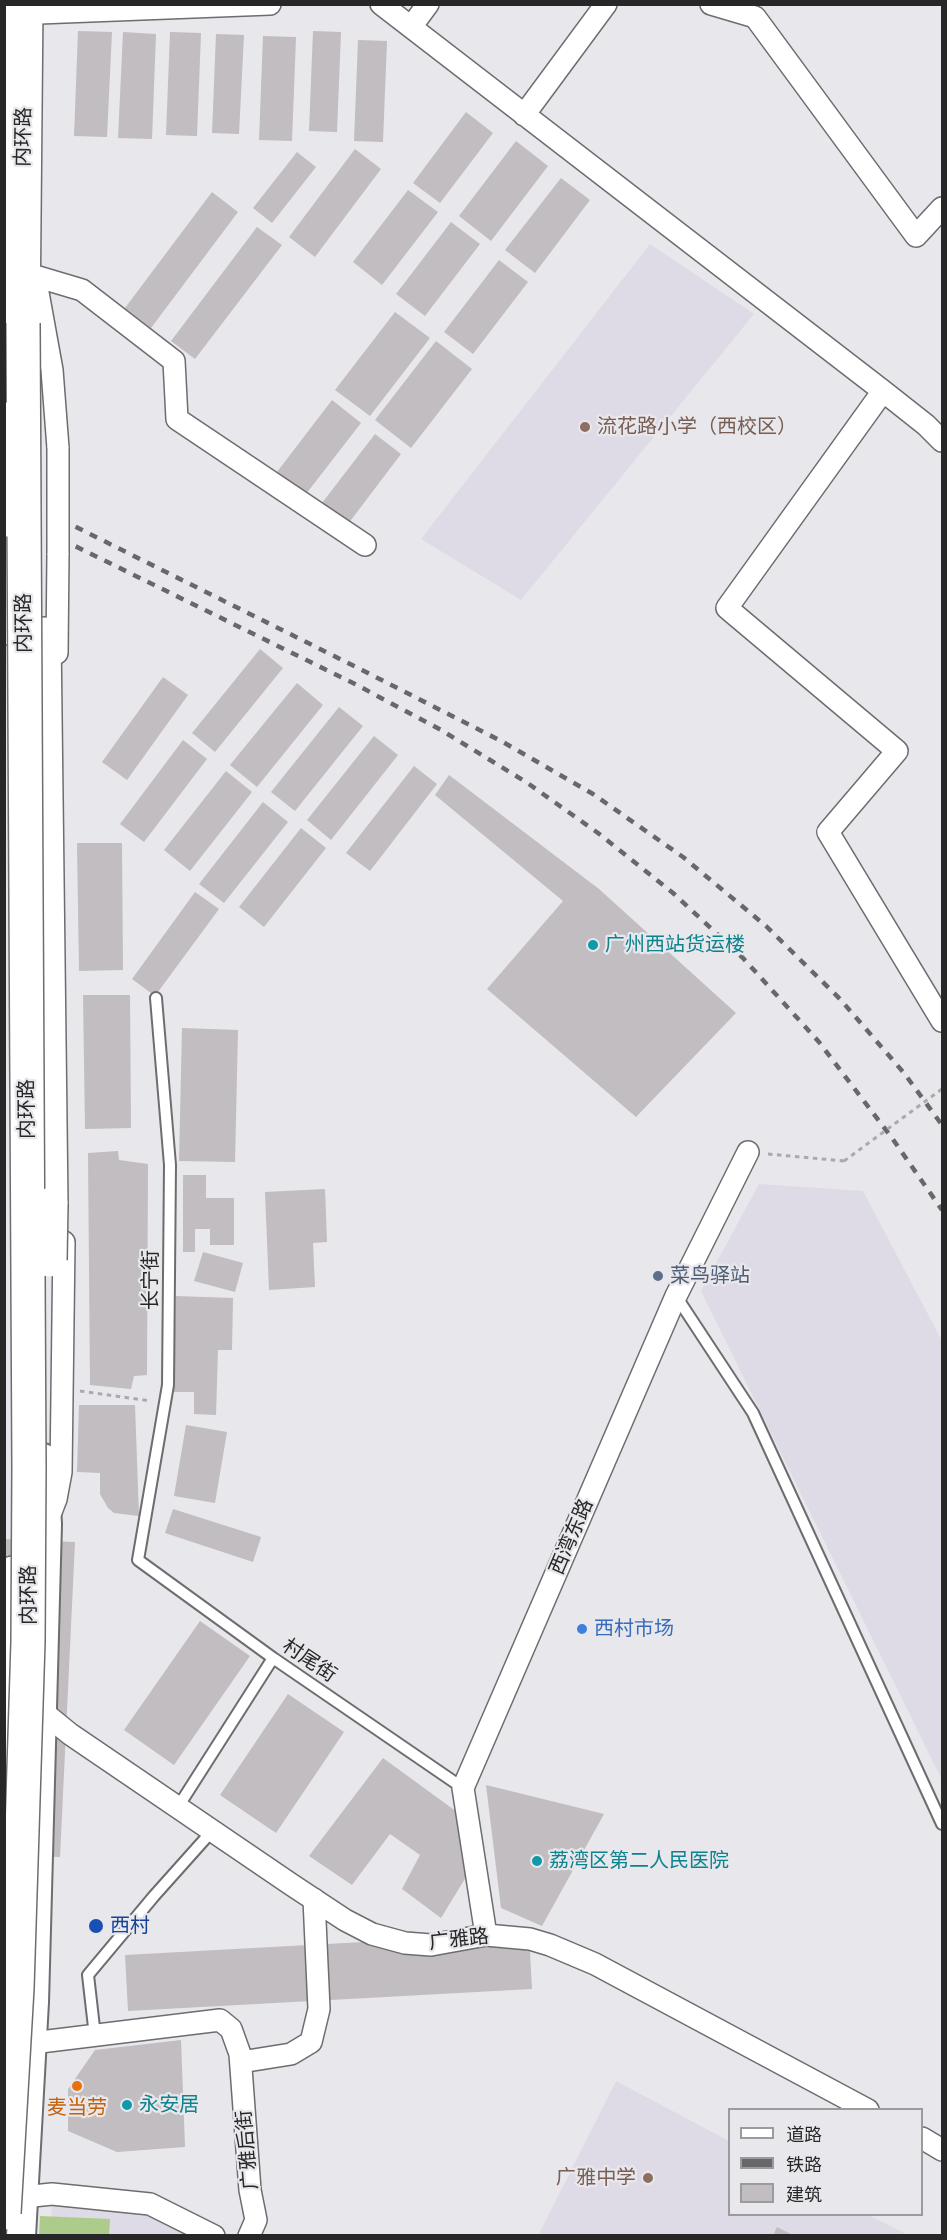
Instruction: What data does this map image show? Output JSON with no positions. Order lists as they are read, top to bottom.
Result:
{
  "streets": {
    "main road": ["内环路"],
    "street": ["西湾东路", "广雅路", "广雅后街"],
    "lane": ["长宁街", "村尾街"]
  },
  "crossings": [
    ["长宁街", "村尾街"],
    ["西湾东路", "村尾街"]
  ],
  "places": [
    "流花路小学（西校区）",
    "广州西站货运楼",
    "菜鸟驿站",
    "西村市场",
    "荔湾区第二人民医院",
    "西村",
    "麦当劳",
    "永安居",
    "广雅中学"
  ],
  "legend": ["道路", "铁路", "建筑"]
}
